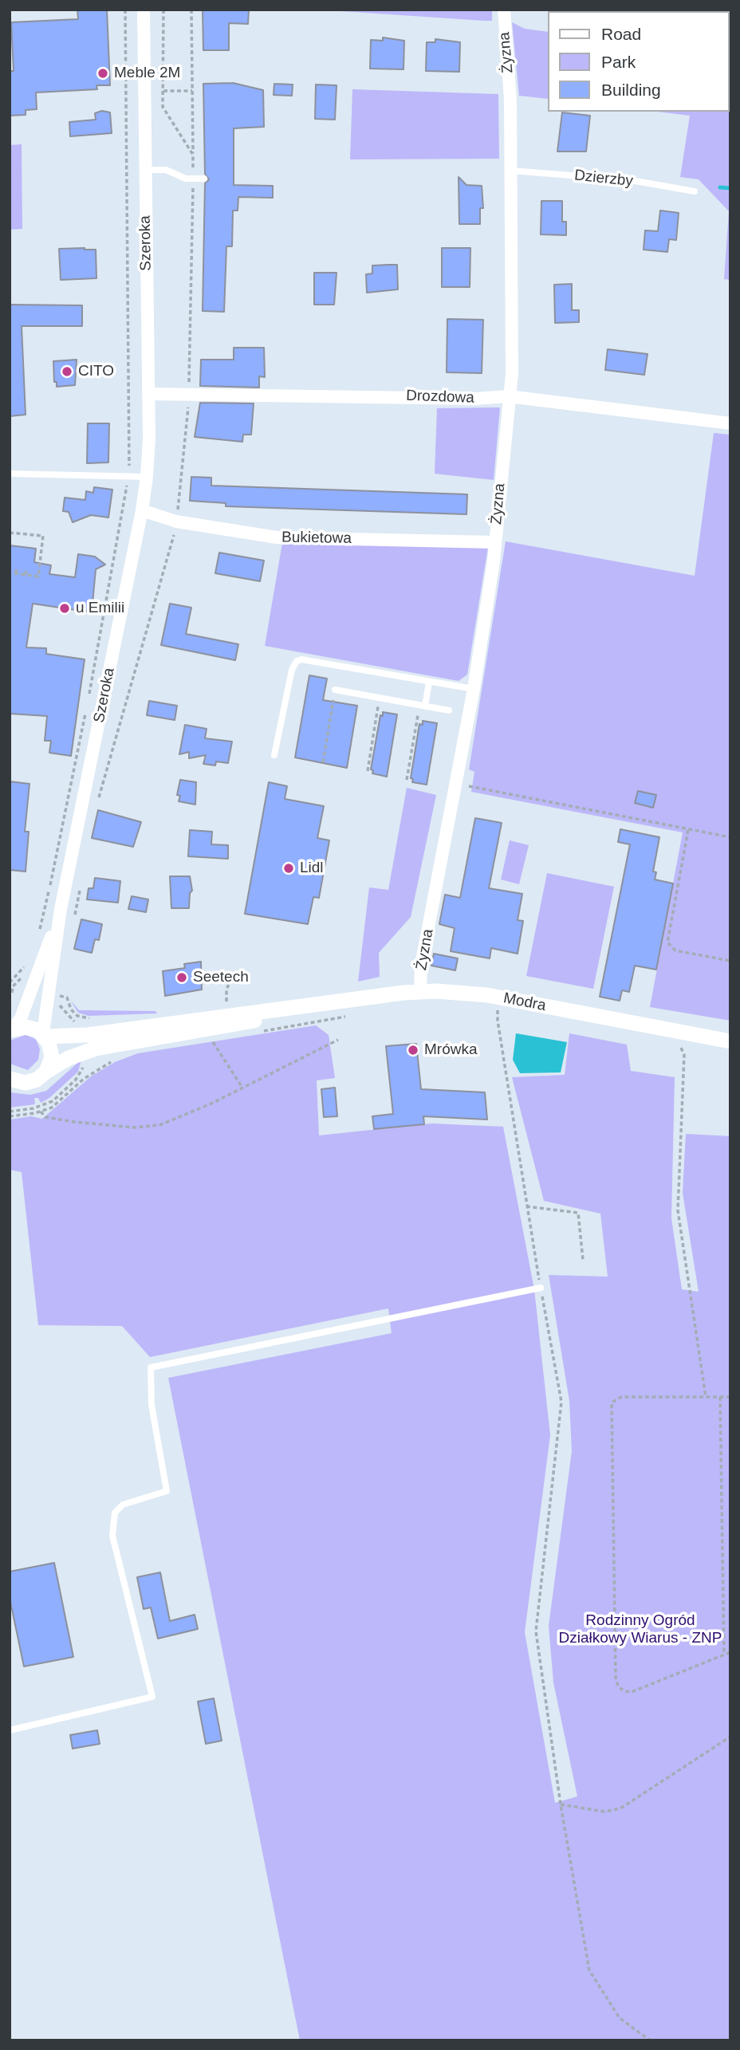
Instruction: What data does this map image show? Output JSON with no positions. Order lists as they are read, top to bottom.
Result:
{
  "streets": {
    "street": [
      "Żyzna",
      "Szeroka",
      "Drozdowa",
      "Bukietowa",
      "Modra"
    ],
    "lane": ["Dzierzby"]
  },
  "crossings": [
    ["Żyzna", "Dzierzby"],
    ["Żyzna", "Drozdowa"],
    ["Żyzna", "Bukietowa"],
    ["Żyzna", "Modra"],
    ["Szeroka", "Drozdowa"],
    ["Szeroka", "Bukietowa"],
    ["Szeroka", "Modra"]
  ],
  "parks": ["Rodzinny Ogród Działkowy Wiarus - ZNP"],
  "places": [
    "Meble 2M",
    "CITO",
    "u Emilii",
    "Lidl",
    "Seetech",
    "Mrówka"
  ],
  "legend": ["Road", "Park", "Building"]
}
